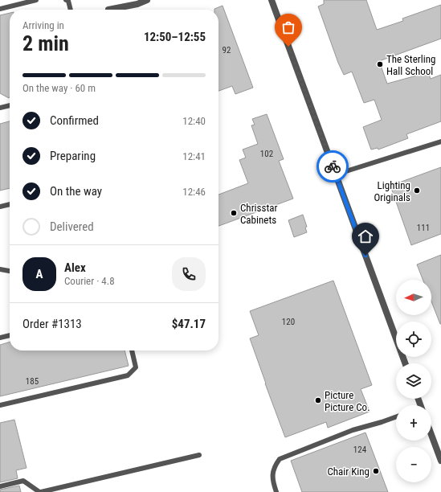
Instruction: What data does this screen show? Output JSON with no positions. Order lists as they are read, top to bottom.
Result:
{
  "places": [
    "The Sterling Hall School",
    "Lighting Originals",
    "Chrisstar Cabinets",
    "Picture Picture Co.",
    "Chair King"
  ],
  "house_numbers": [
    "92",
    "102",
    "111",
    "120",
    "185",
    "124"
  ],
  "north": "left",
  "page": {
    "heading": ["2 min", "Arriving in", "12:50–12:55"],
    "panel": [
      "Alex",
      "Courier · 4.8",
      "Order #1313",
      "$47.17"
    ],
    "bar": "On the way · 60 m",
    "list": [
      ["Confirmed", "12:40"],
      ["Preparing", "12:41"],
      ["On the way", "12:46"],
      "Delivered"
    ],
    "round": "A",
    "map_buttons": ["+", "−"]
  }
}
